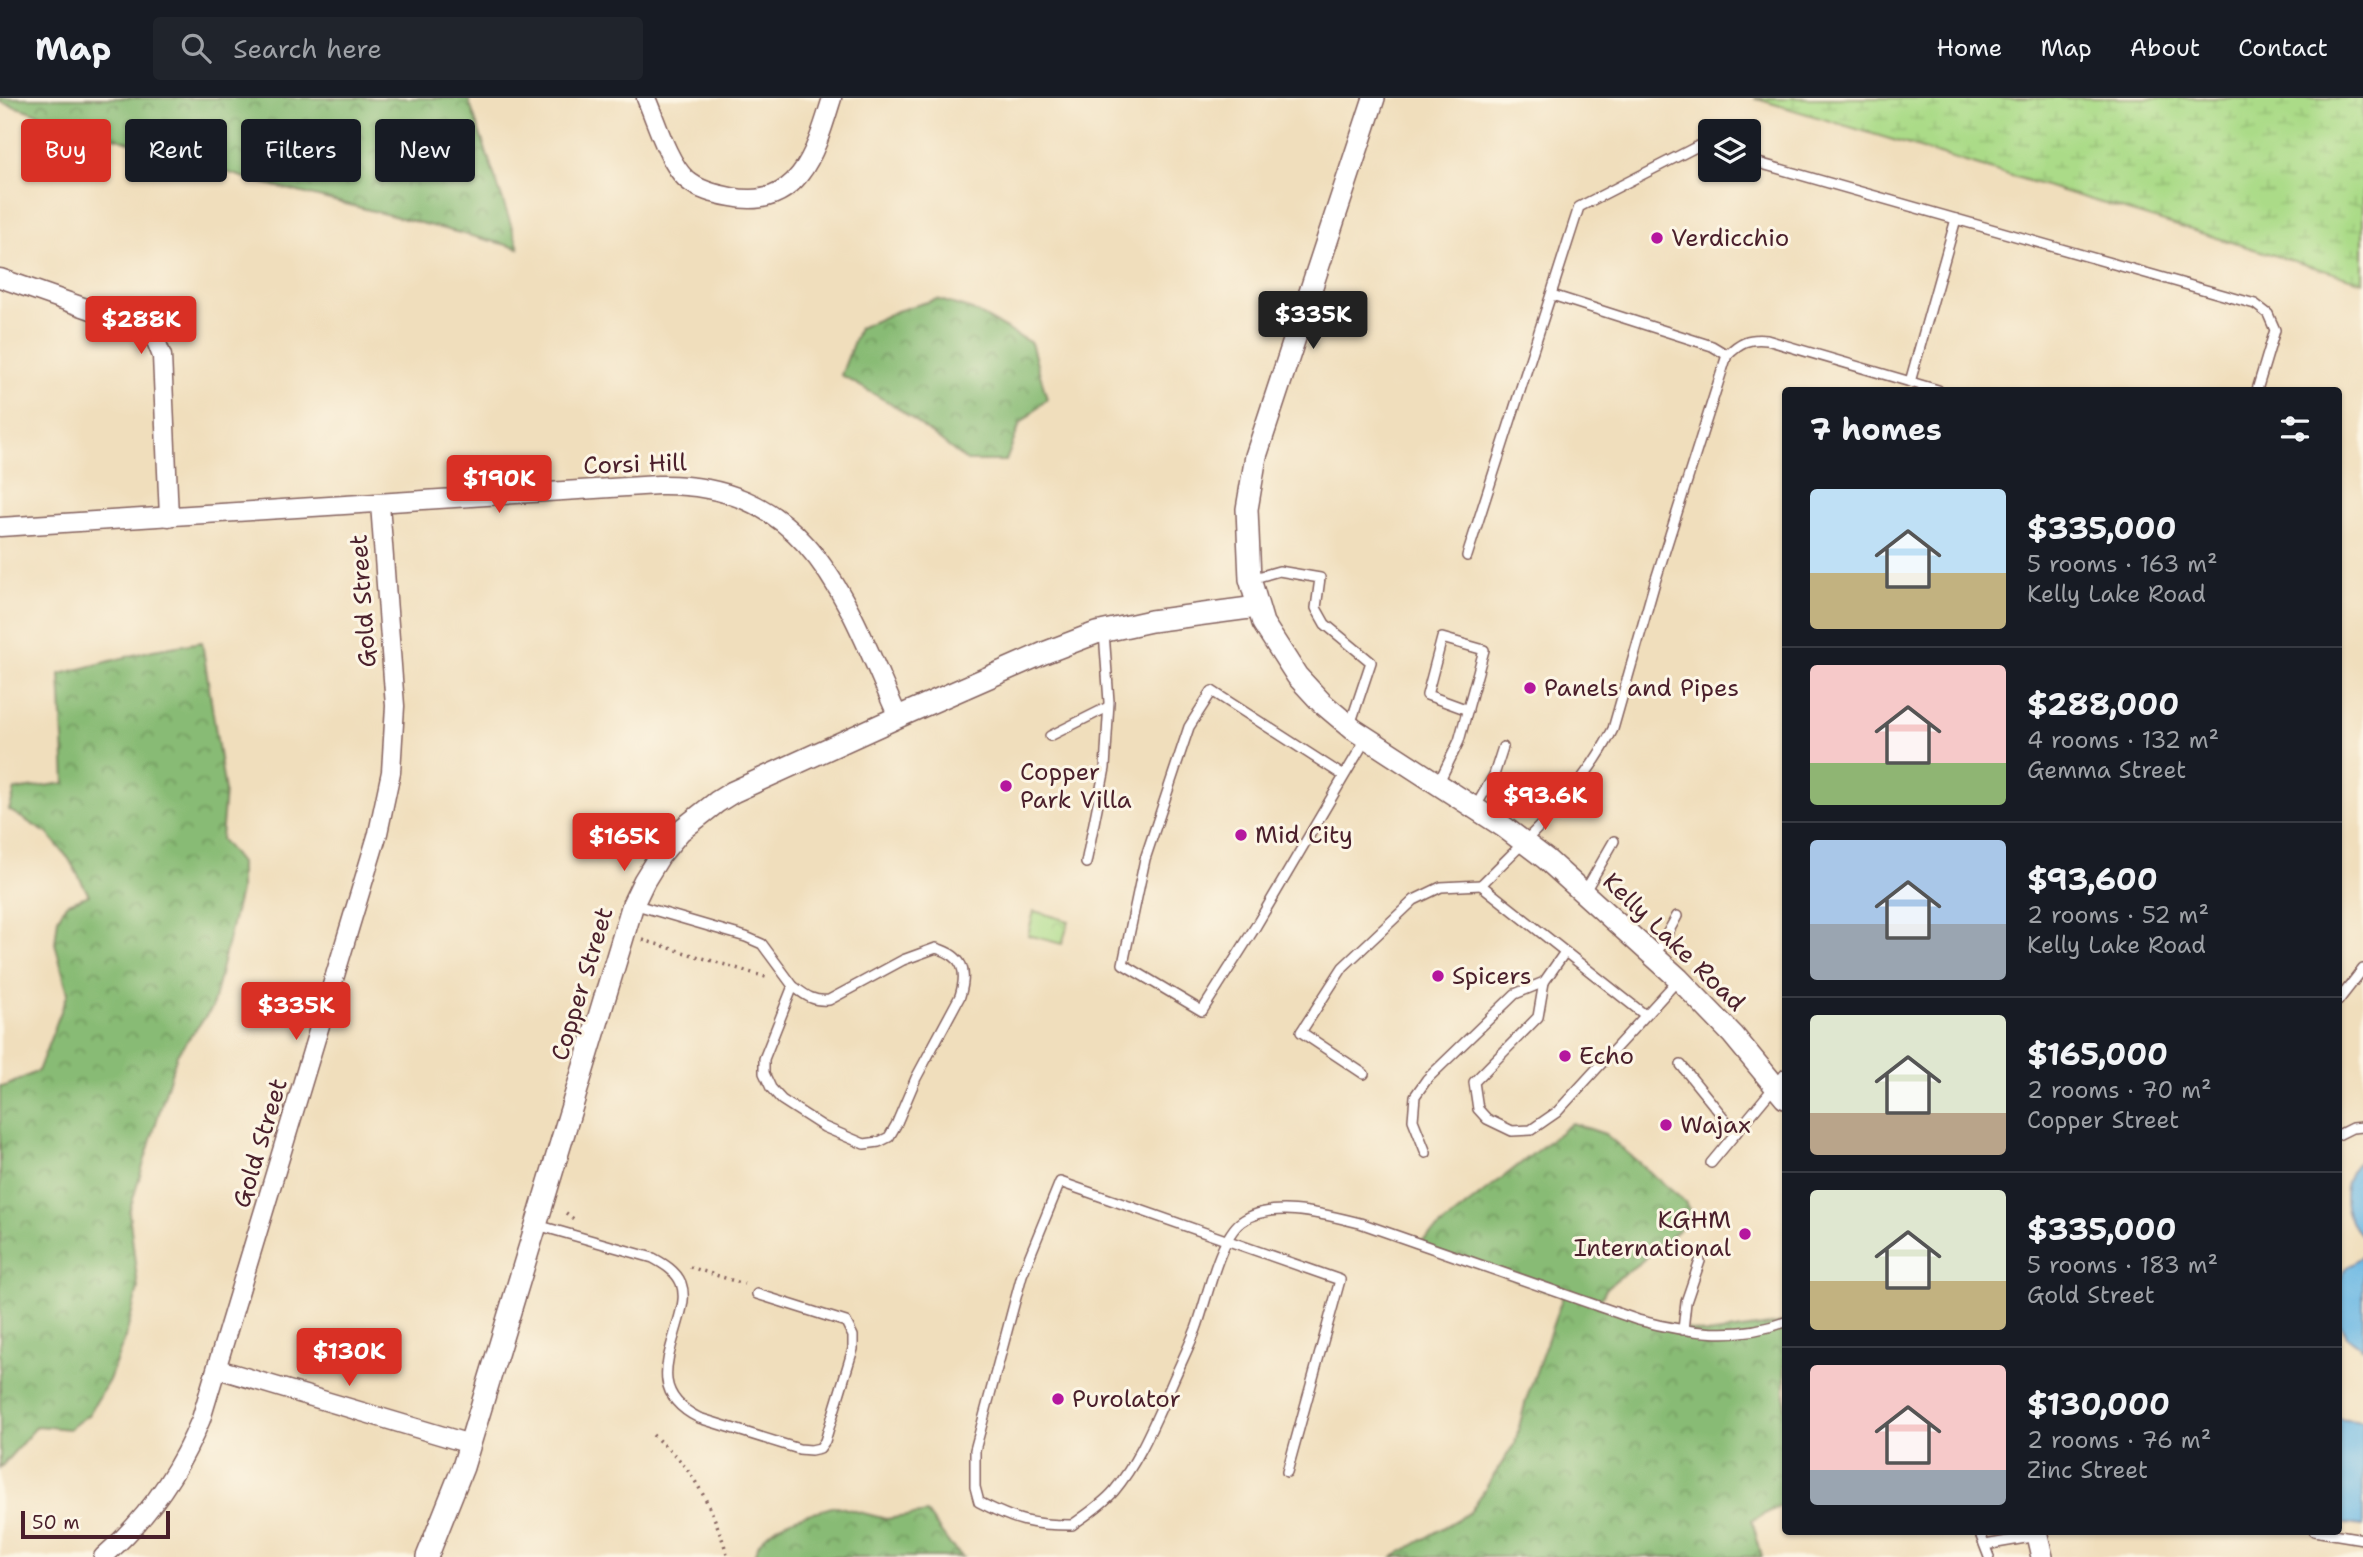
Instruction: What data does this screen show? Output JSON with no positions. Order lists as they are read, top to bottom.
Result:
{
  "streets": {
    "street": [
      "Corsi Hill",
      "Gold Street",
      "Kelly Lake Road",
      "Copper Street"
    ]
  },
  "crossings": [
    ["Corsi Hill", "Gold Street"],
    ["Corsi Hill", "Copper Street"],
    ["Kelly Lake Road", "Copper Street"]
  ],
  "places": [
    "Verdicchio",
    "Panels and Pipes",
    "Copper Park Villa",
    "Mid City",
    "Spicers",
    "Echo",
    "Wajax",
    "KGHM International",
    "Purolator"
  ],
  "scale_bar": "50 m",
  "page": {
    "header": "Map",
    "search": "Search here",
    "nav": [
      "Home",
      "Map",
      "About",
      "Contact"
    ],
    "chip": [
      "Buy",
      "Rent",
      "Filters",
      "New"
    ],
    "price": [
      "$335K",
      "$288K",
      "$190K",
      "$93.6K",
      "$165K",
      "$335K",
      "$130K"
    ],
    "heading": "7 homes",
    "list": [
      {
        "name": "$335,000",
        "note": "5 rooms · 163 m² · Kelly Lake Road"
      },
      {
        "name": "$288,000",
        "note": "4 rooms · 132 m² · Gemma Street"
      },
      {
        "name": "$93,600",
        "note": "2 rooms · 52 m² · Kelly Lake Road"
      },
      {
        "name": "$165,000",
        "note": "2 rooms · 70 m² · Copper Street"
      },
      {
        "name": "$335,000",
        "note": "5 rooms · 183 m² · Gold Street"
      },
      {
        "name": "$130,000",
        "note": "2 rooms · 76 m² · Zinc Street"
      }
    ],
    "scale": "50 m"
  }
}
